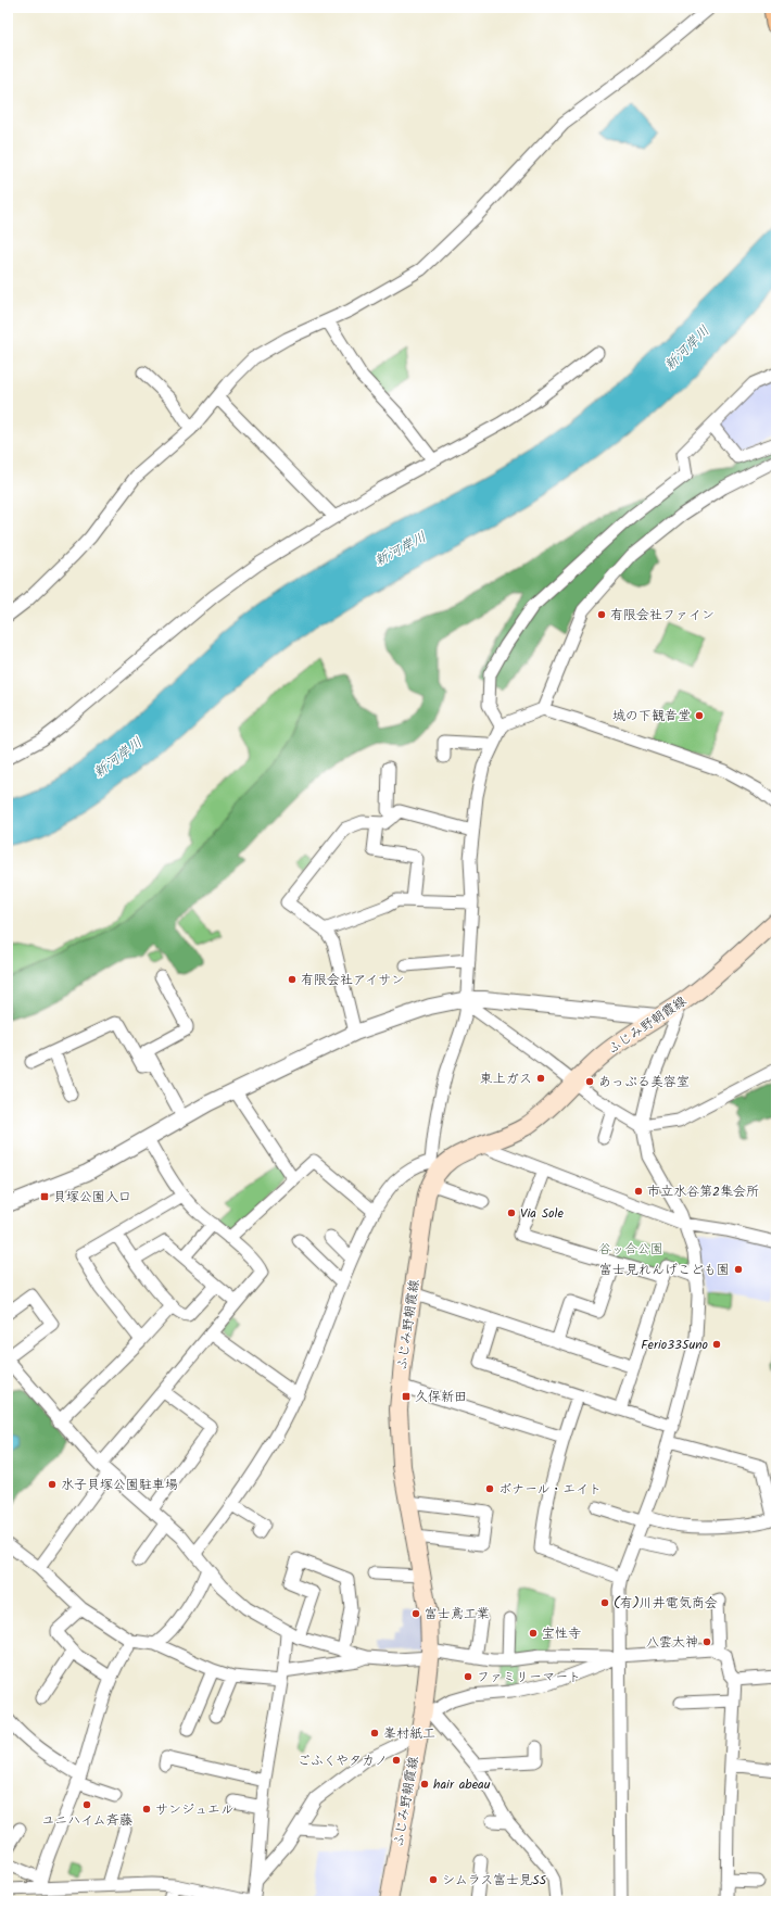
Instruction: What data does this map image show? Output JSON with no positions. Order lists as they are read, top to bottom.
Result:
{
  "streets": {
    "main road": ["ふじみ野朝霞線"]
  },
  "water": ["新河岸川"],
  "parks": ["谷ッ合公園"],
  "places": {
    "other": [
      "有限会社ファイン",
      "城の下観音堂",
      "有限会社アイサン",
      "東上ガス",
      "あっぷる美容室",
      "市立水谷第2集会所",
      "Via Sole",
      "富士見れんげこども園",
      "Ferio335uno",
      "水子貝塚公園駐車場",
      "ボナール・エイト",
      "(有)川井電気商会",
      "富士鳶工業",
      "宝性寺",
      "八雲大神",
      "ファミリーマート",
      "峯村紙工",
      "ごふくやタカノ",
      "hair abeau",
      "ユニハイム斉藤",
      "サンジュエル",
      "シムラス富士見SS"
    ],
    "transit": ["貝塚公園入口", "久保新田"]
  }
}
